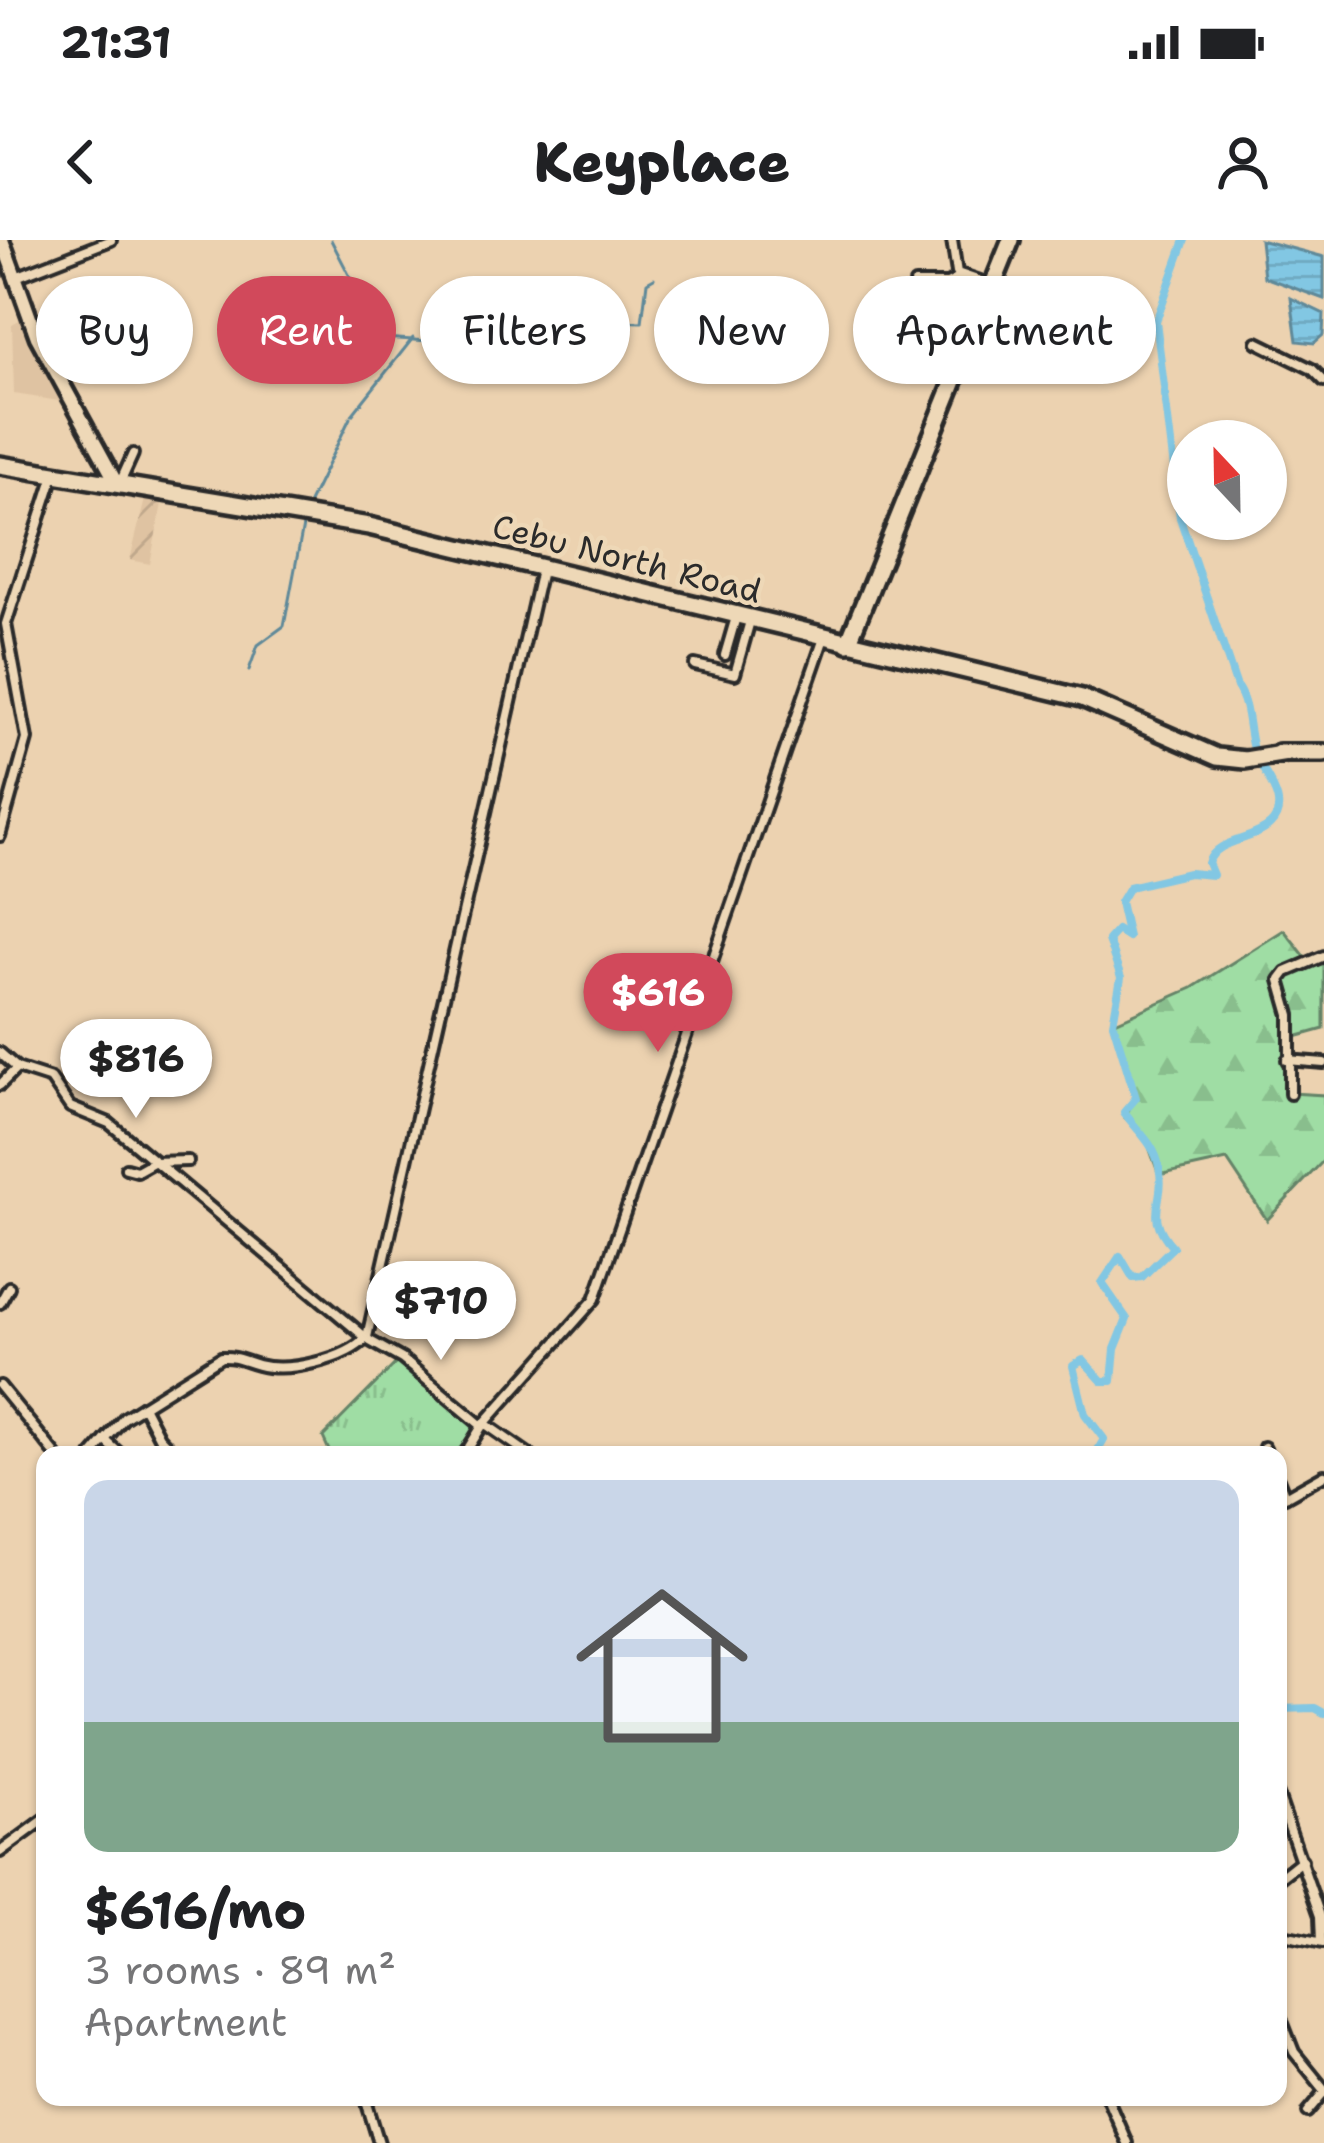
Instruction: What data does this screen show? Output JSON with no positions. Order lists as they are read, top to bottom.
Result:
{
  "streets": {
    "highway": ["Cebu North Road"]
  },
  "north": "top",
  "page": {
    "status": "21:31",
    "header": "Keyplace",
    "chip": [
      "Buy",
      "Rent",
      "Filters",
      "New",
      "Apartment"
    ],
    "price": ["$616", "$816", "$710"],
    "list": [
      {
        "name": "$616/mo",
        "note": "3 rooms · 89 m² · Apartment"
      }
    ]
  }
}
